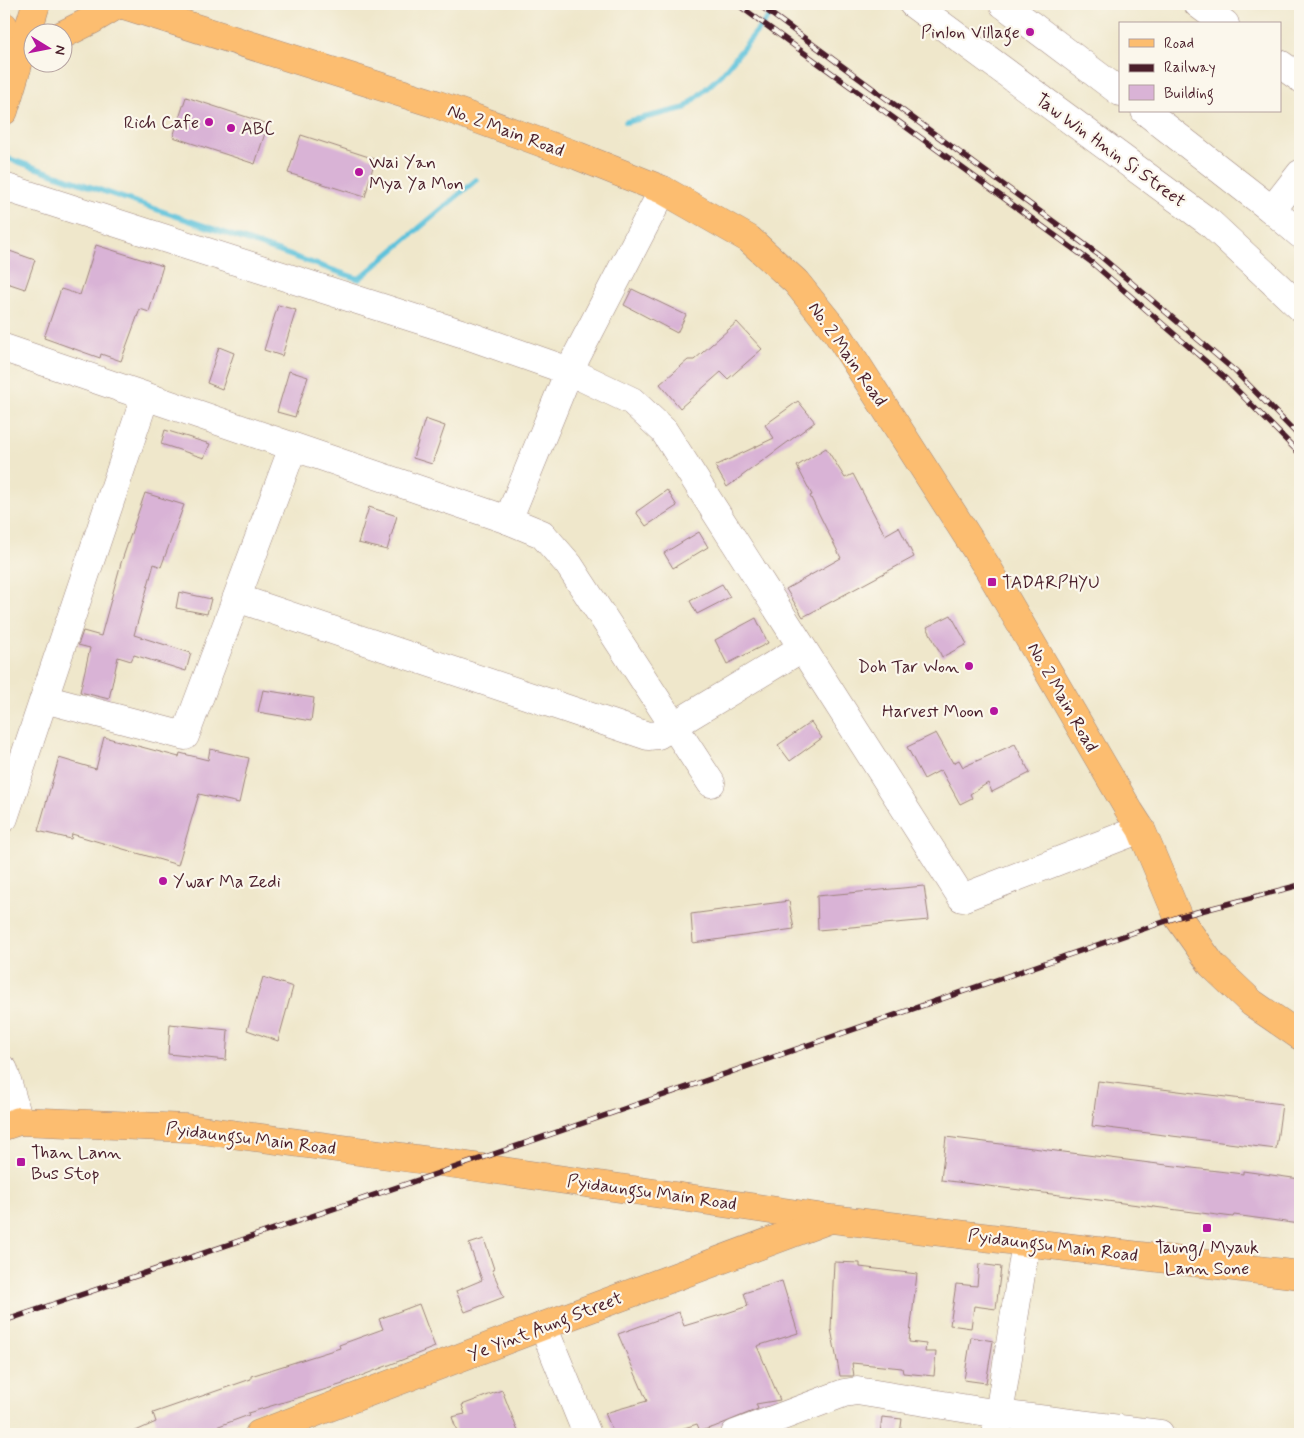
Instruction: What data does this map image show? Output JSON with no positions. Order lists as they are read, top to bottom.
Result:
{
  "streets": {
    "main road": ["No. 2 Main Road", "Pyidaungsu Main Road", "Ye Yint Aung Street"],
    "street": ["Taw Win Hnin Si Street"]
  },
  "crossings": [
    ["Pyidaungsu Main Road", "Ye Yint Aung Street"]
  ],
  "places": {
    "other": [
      "Pinlon Village",
      "Rich Cafe",
      "ABC",
      "Wai Yan Mya Ya Mon",
      "Doh Tar Won",
      "Harvest Moon",
      "Ywar Ma Zedi"
    ],
    "transit": ["TADARPHYU", "Than Lann Bus Stop", "Taung/ Myauk Lann Sone"]
  },
  "legend": ["Road", "Railway", "Building"],
  "north": "right"
}
